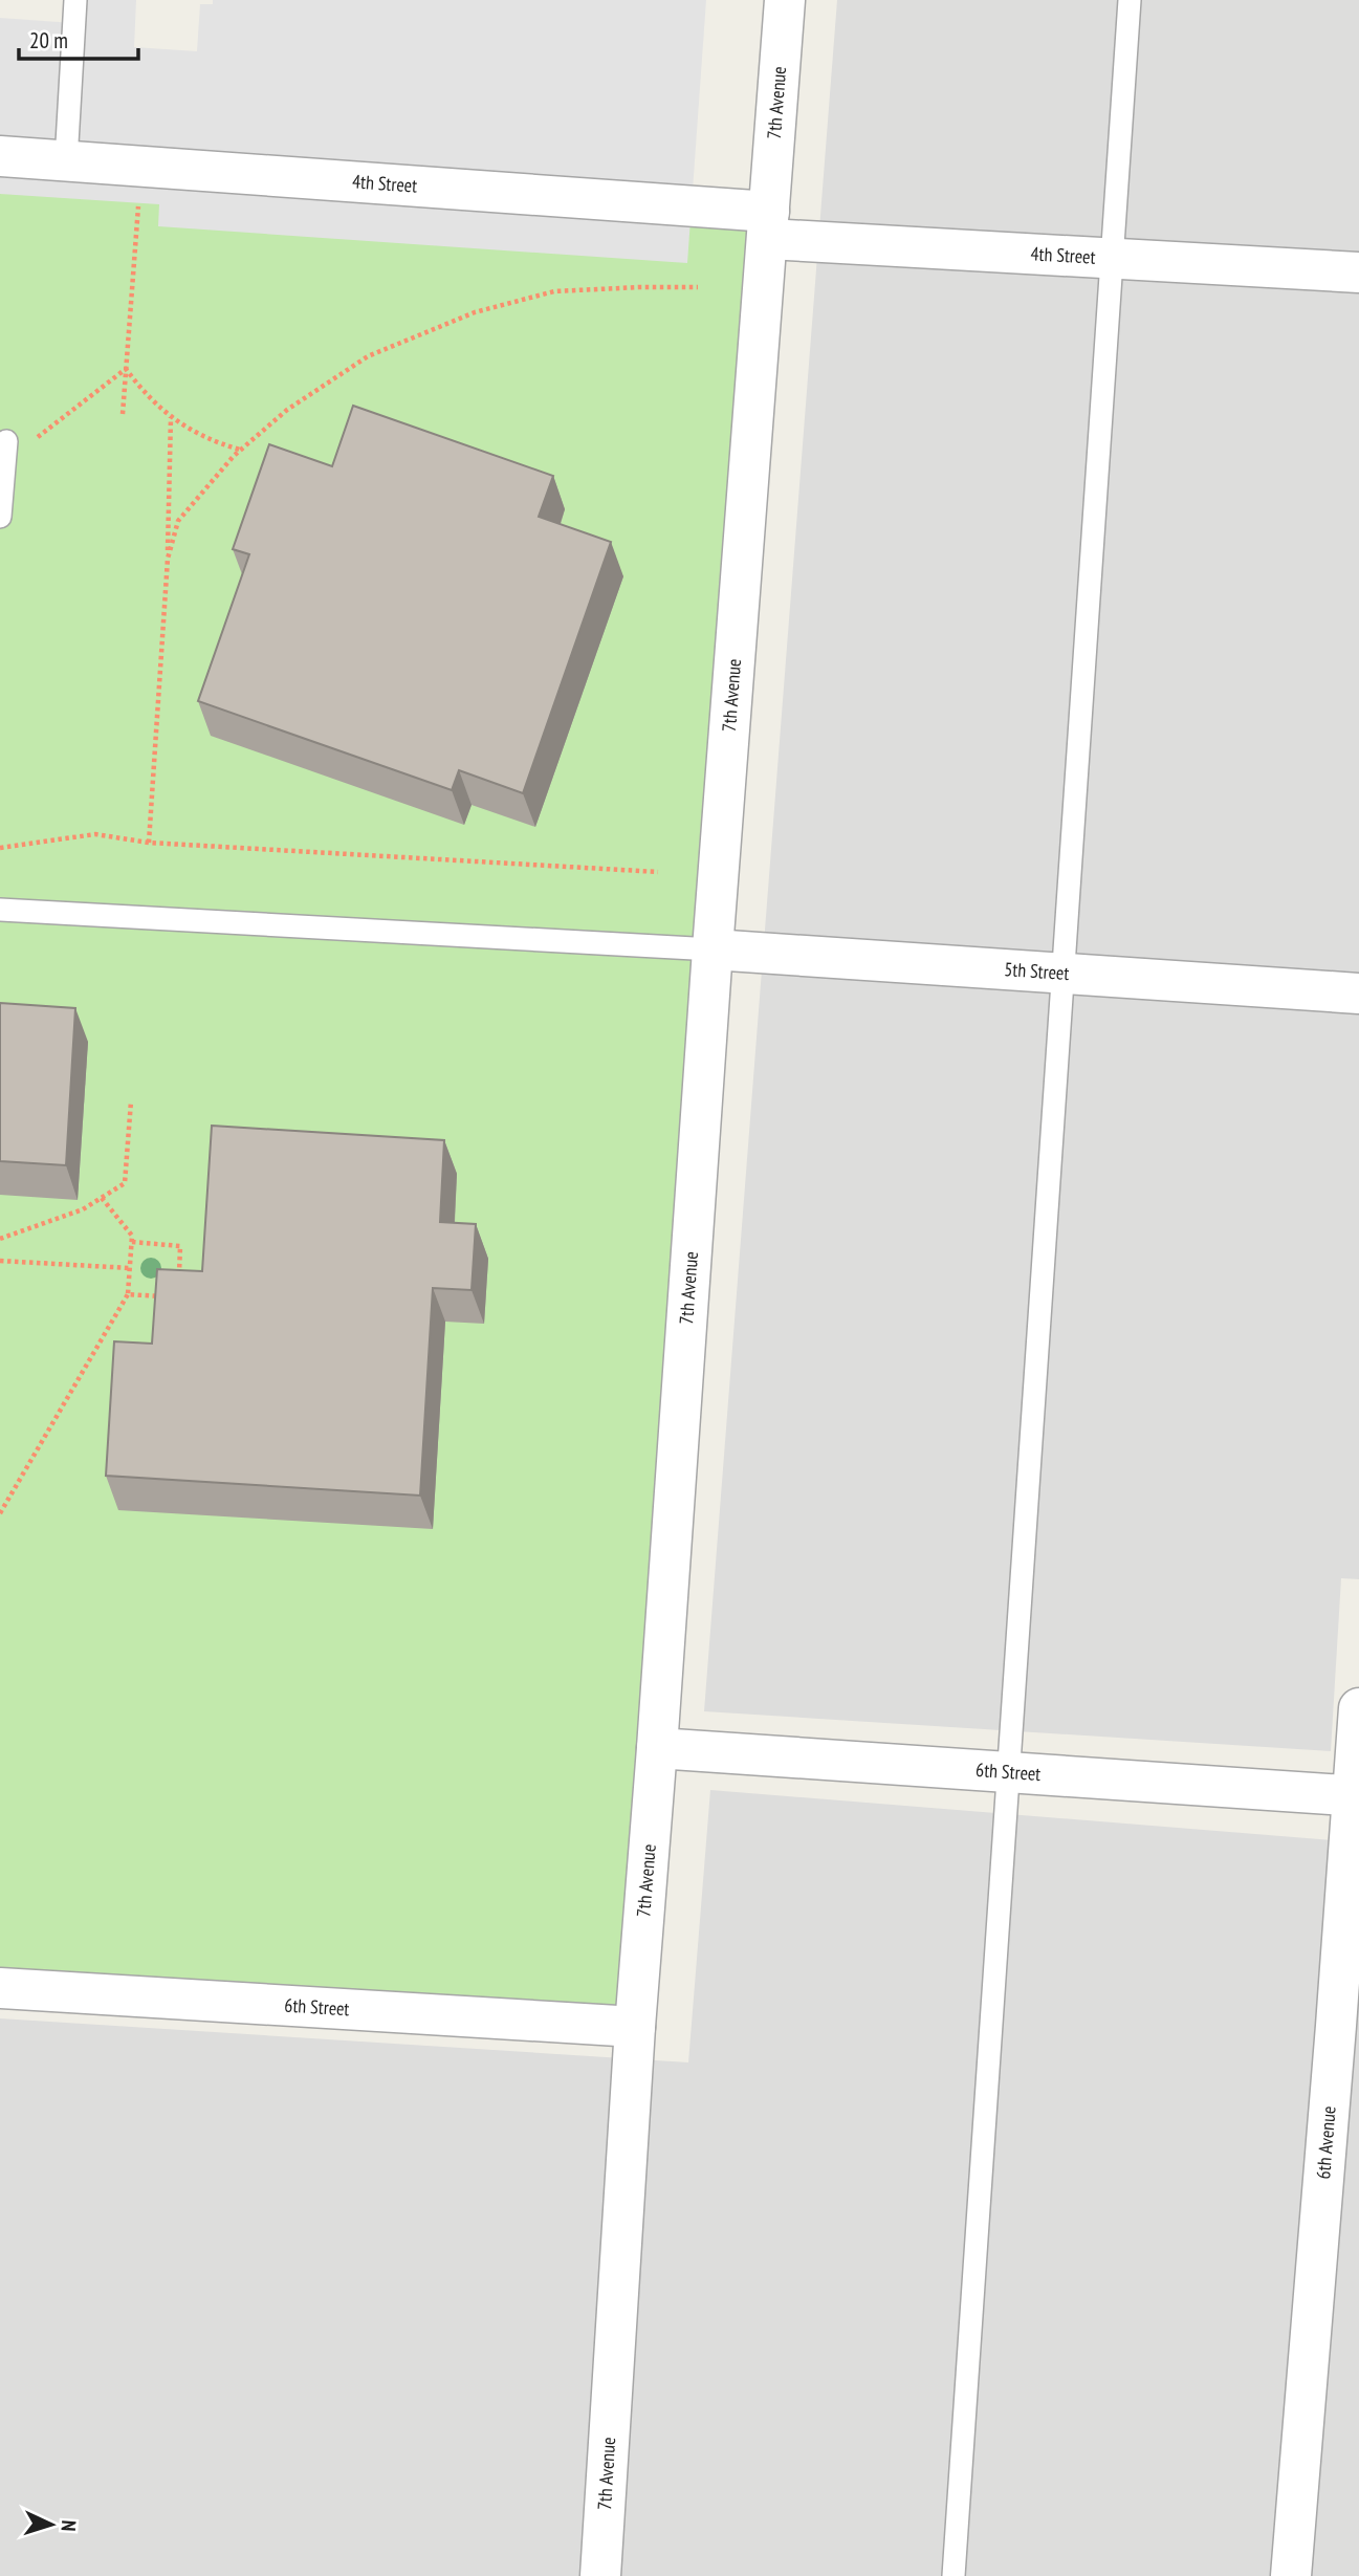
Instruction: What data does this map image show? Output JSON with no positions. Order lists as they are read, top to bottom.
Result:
{
  "streets": {
    "street": [
      "7th Avenue",
      "4th Street",
      "5th Street",
      "6th Street",
      "6th Avenue"
    ]
  },
  "crossings": [
    ["7th Avenue", "4th Street"],
    ["7th Avenue", "5th Street"],
    ["7th Avenue", "6th Street"],
    ["6th Street", "6th Avenue"]
  ],
  "scale_bar": "20 m",
  "north": "right"
}
